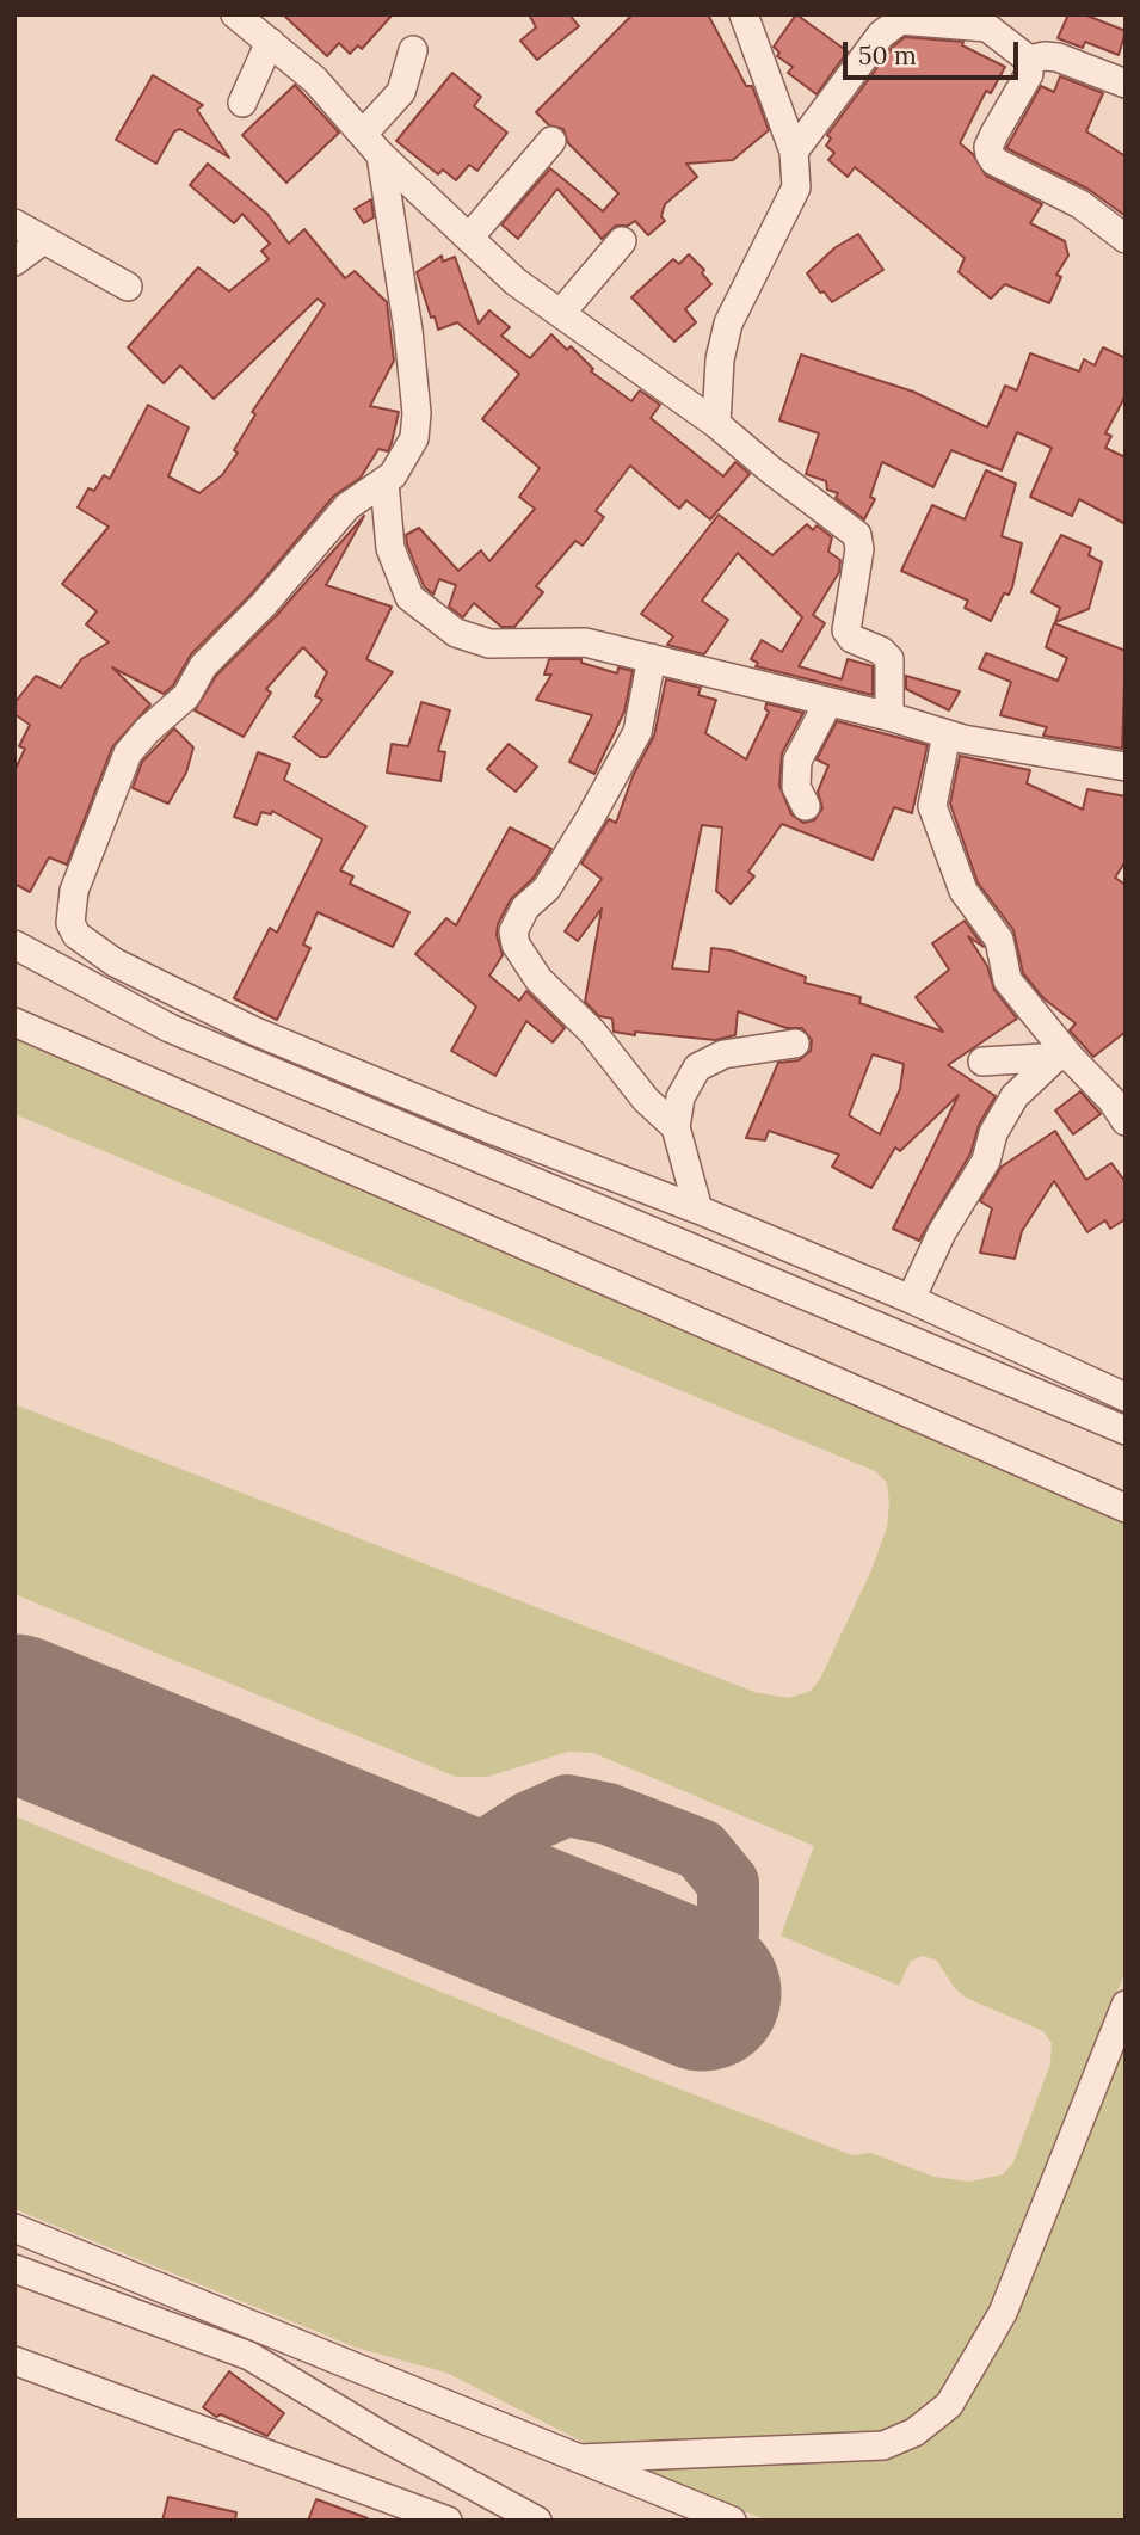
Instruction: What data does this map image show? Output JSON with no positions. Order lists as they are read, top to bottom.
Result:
{
  "scale_bar": "50 m"
}
